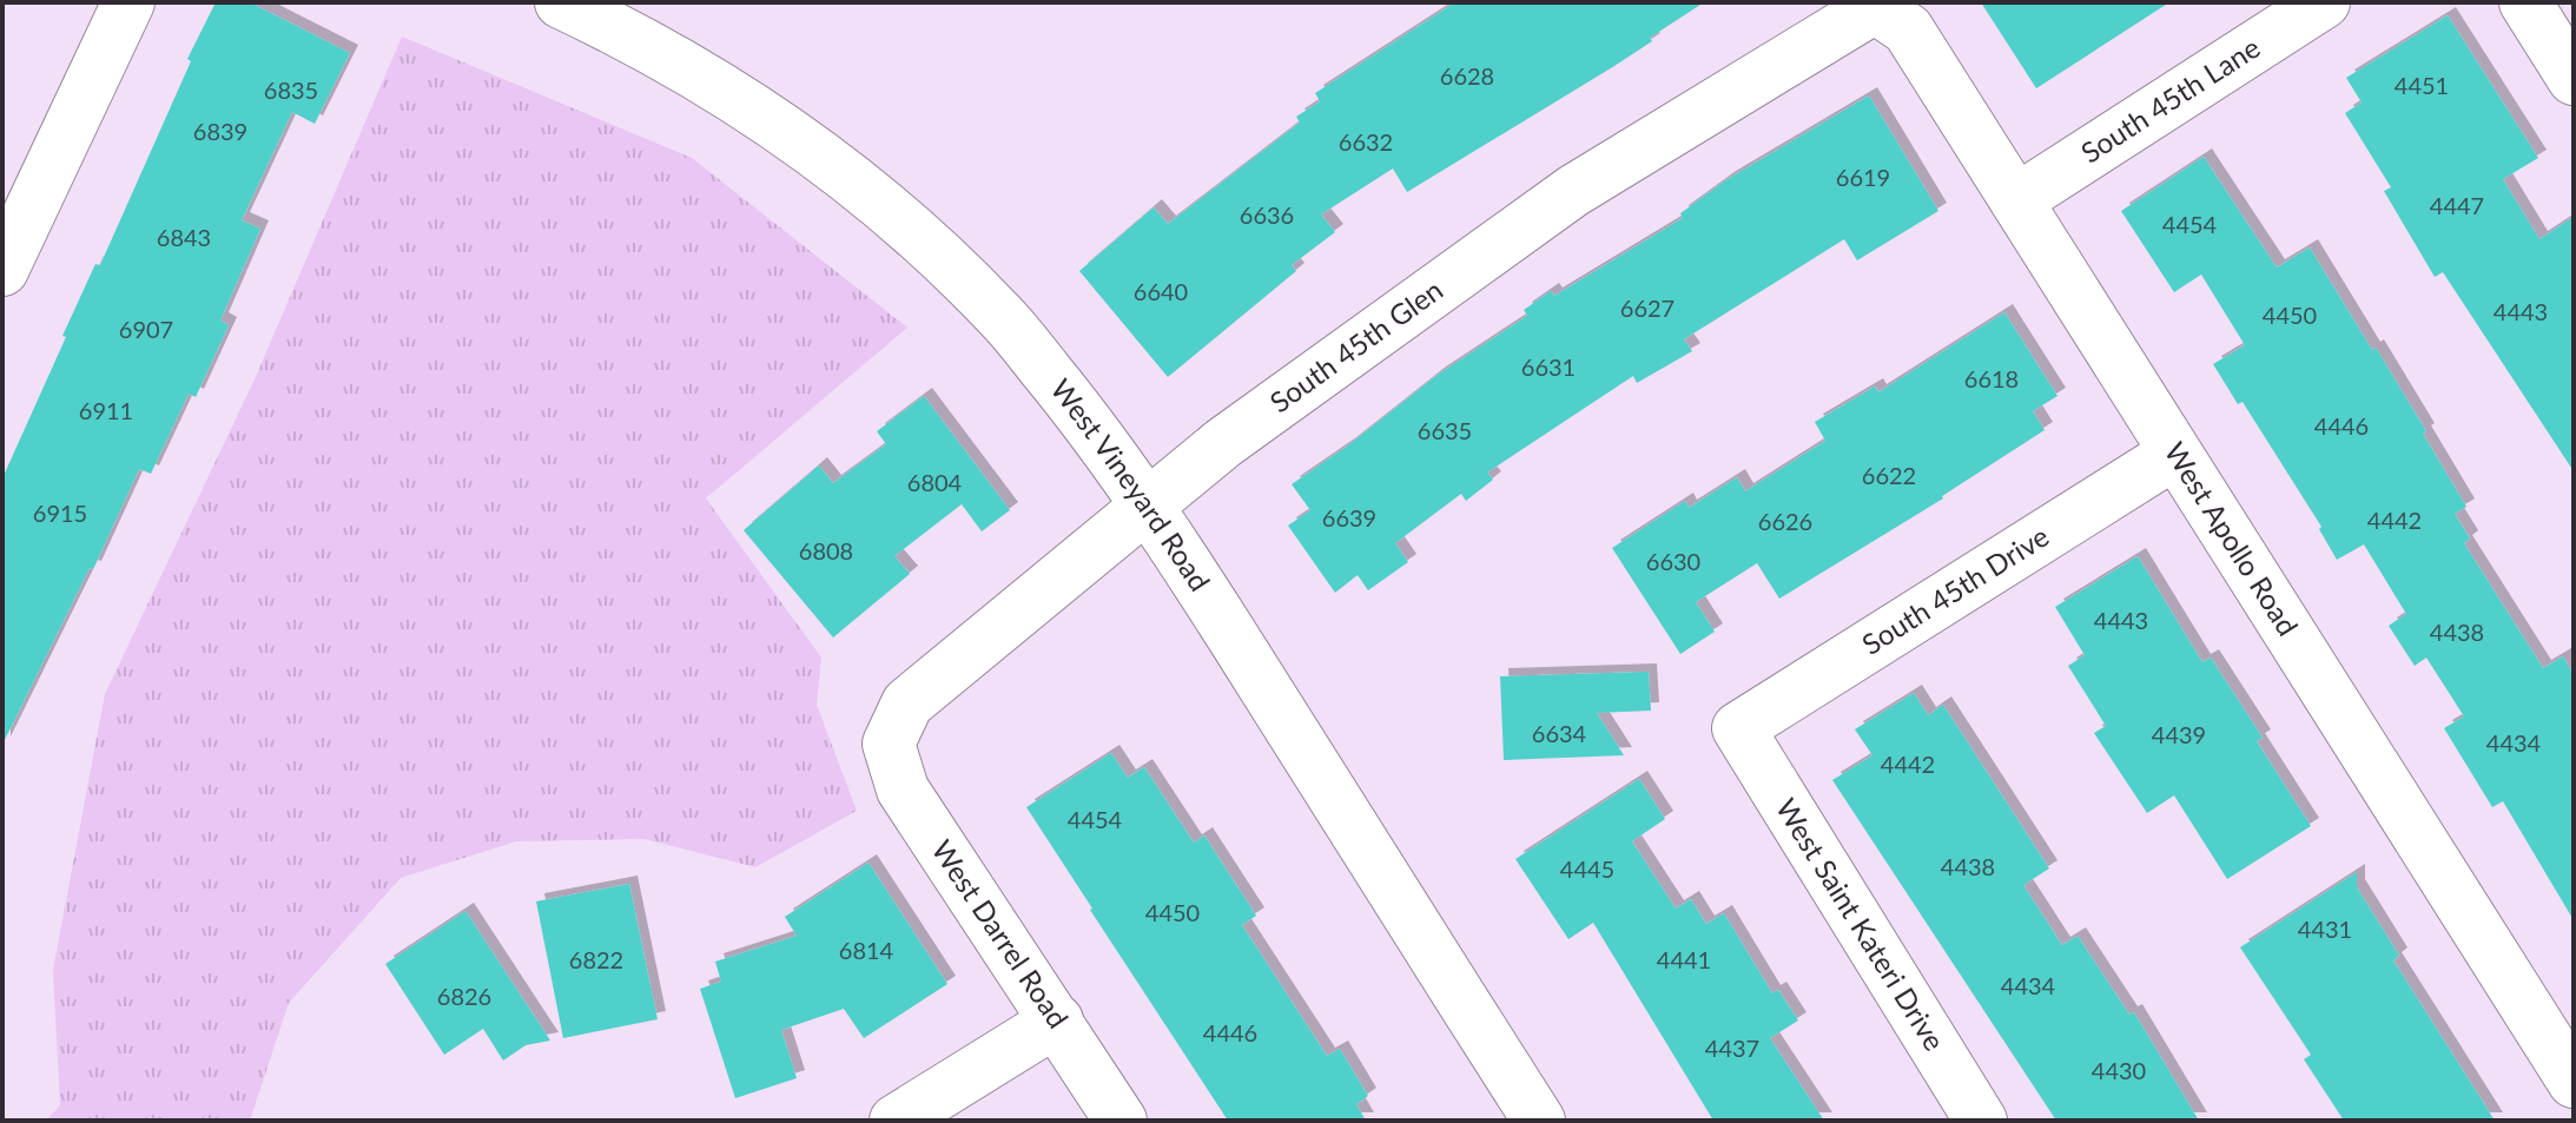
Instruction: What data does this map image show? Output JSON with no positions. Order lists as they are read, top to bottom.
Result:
{
  "streets": {
    "street": [
      "South 45th Lane",
      "South 45th Glen",
      "West Vineyard Road",
      "West Apollo Road",
      "South 45th Drive",
      "West Saint Kateri Drive",
      "West Darrel Road"
    ]
  },
  "crossings": [
    ["South 45th Lane", "West Apollo Road"],
    ["South 45th Glen", "West Vineyard Road"],
    ["South 45th Glen", "West Apollo Road"],
    ["South 45th Glen", "West Darrel Road"],
    ["West Apollo Road", "South 45th Drive"],
    ["South 45th Drive", "West Saint Kateri Drive"]
  ],
  "house_numbers": [
    "6628",
    "4451",
    "6835",
    "6839",
    "6632",
    "6619",
    "4447",
    "6636",
    "4454",
    "6843",
    "6640",
    "6627",
    "4443",
    "4450",
    "6907",
    "6631",
    "6618",
    "6911",
    "4446",
    "6635",
    "6622",
    "6804",
    "6915",
    "6639",
    "4442",
    "6626",
    "6808",
    "6630",
    "4443",
    "4438",
    "6634",
    "4439",
    "4434",
    "4442",
    "4454",
    "4438",
    "4445",
    "4450",
    "4431",
    "6814",
    "6822",
    "4441",
    "4434",
    "6826",
    "4446",
    "4437",
    "4430"
  ]
}
